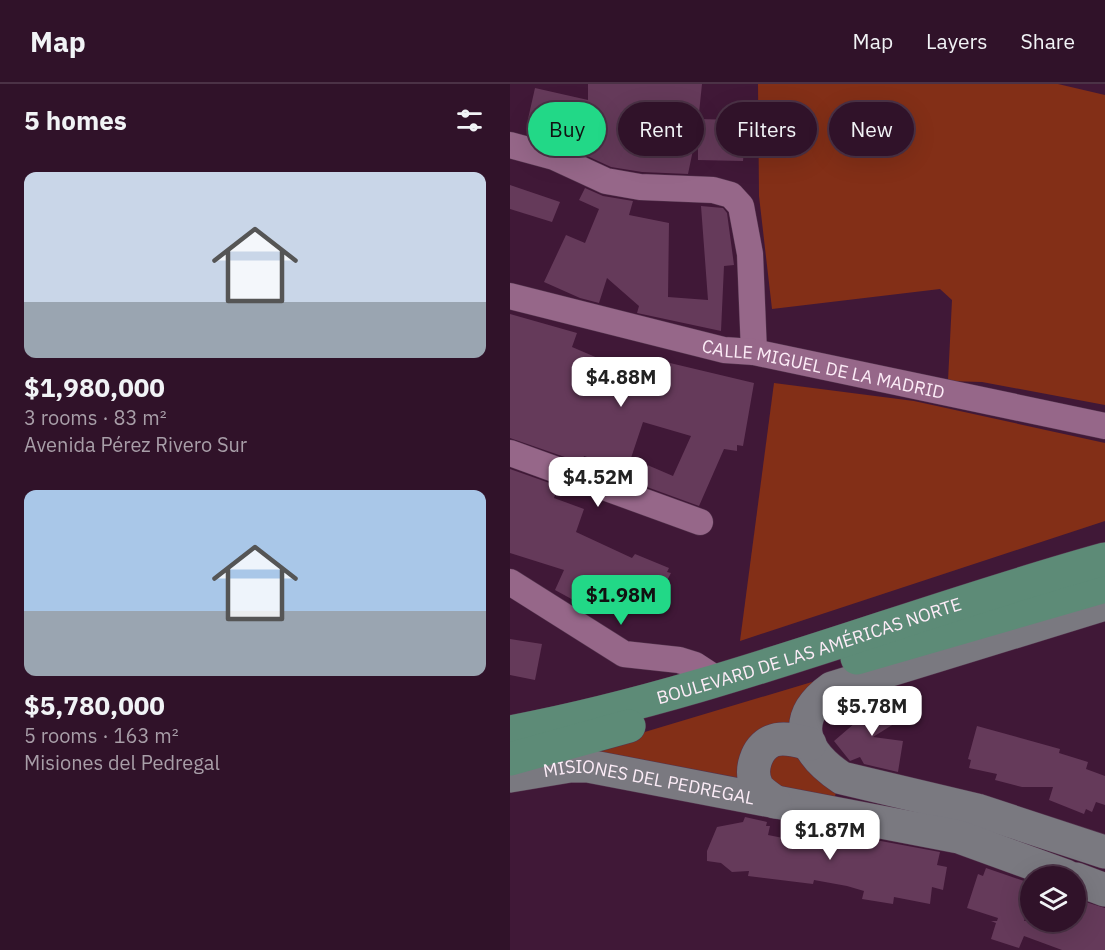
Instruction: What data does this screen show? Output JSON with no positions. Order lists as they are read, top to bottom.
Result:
{
  "streets": {
    "main road": ["BOULEVARD DE LAS AMÉRICAS NORTE"],
    "street": ["CALLE MIGUEL DE LA MADRID", "MISIONES DEL PEDREGAL"]
  },
  "page": {
    "header": "Map",
    "nav": ["Map", "Layers", "Share"],
    "heading": "5 homes",
    "chip": [
      "Buy",
      "Rent",
      "Filters",
      "New"
    ],
    "list": [
      {
        "name": "$1,980,000",
        "note": "3 rooms · 83 m² · Avenida Pérez Rivero Sur"
      },
      {
        "name": "$5,780,000",
        "note": "5 rooms · 163 m² · Misiones del Pedregal"
      }
    ],
    "price": [
      "$4.88M",
      "$4.52M",
      "$1.98M",
      "$5.78M",
      "$1.87M"
    ]
  }
}
